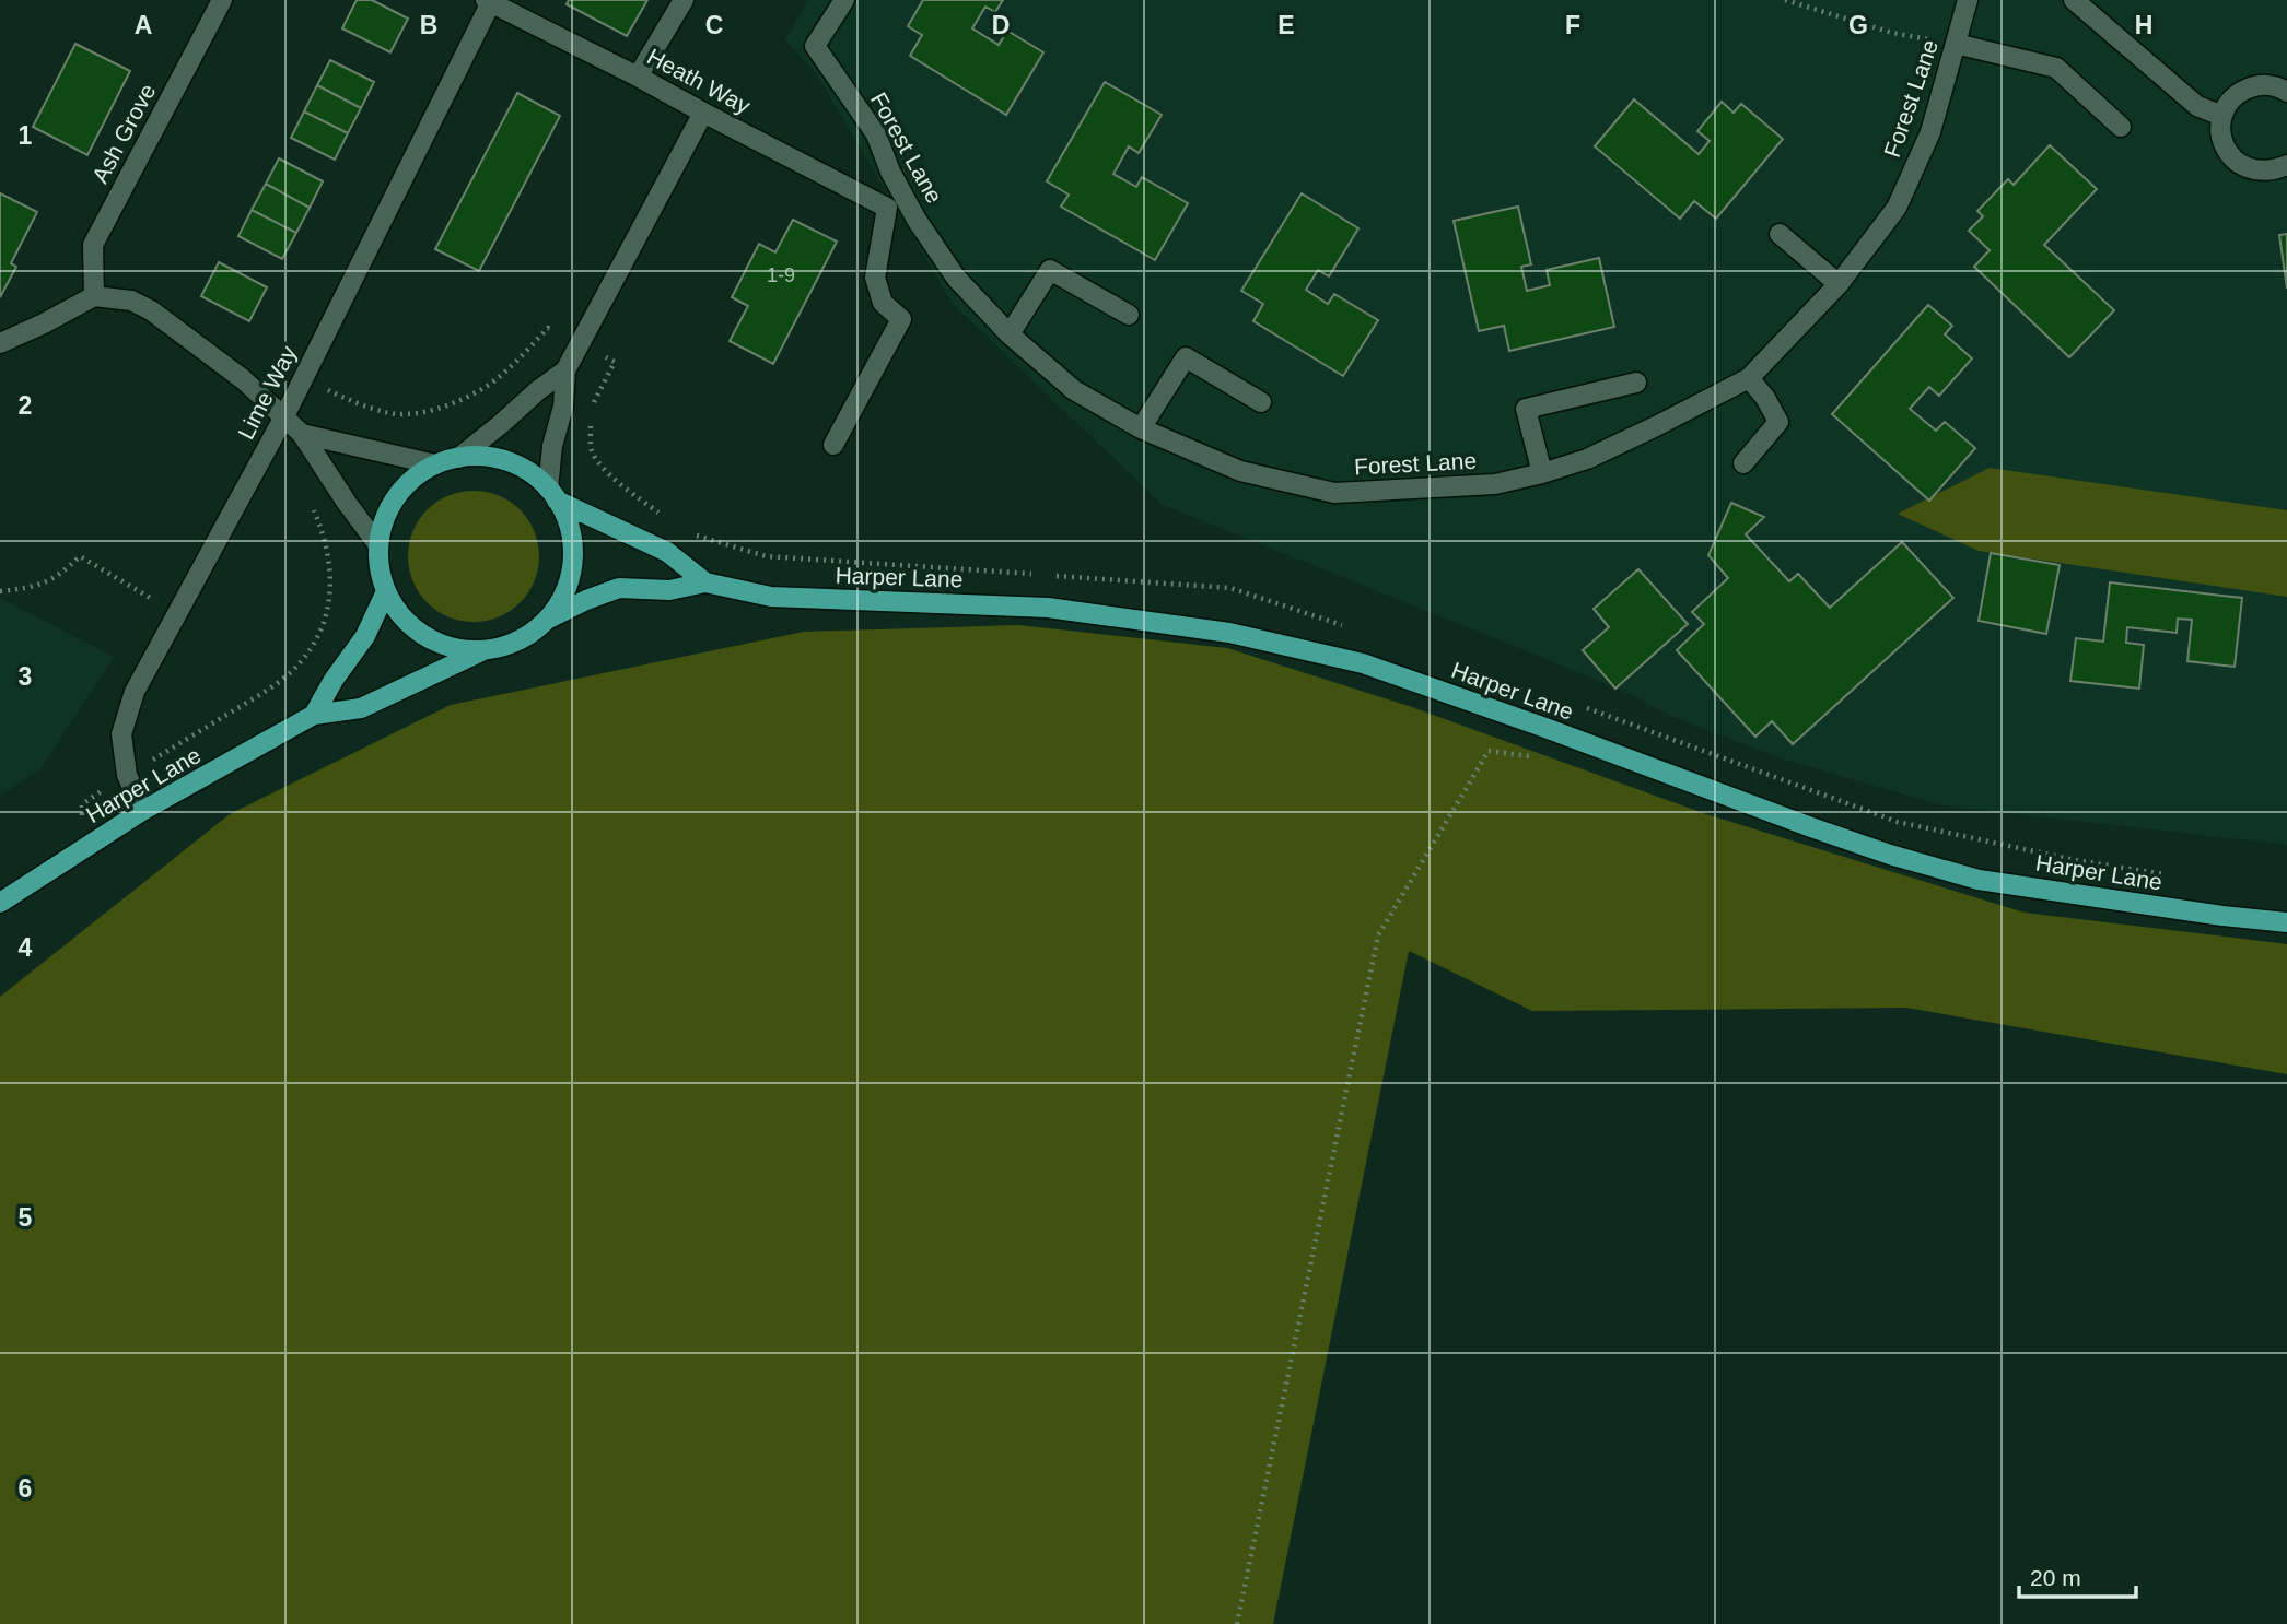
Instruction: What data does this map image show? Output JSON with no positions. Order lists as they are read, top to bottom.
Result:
{
  "streets": {
    "main road": ["Harper Lane"],
    "street": [
      "Heath Way",
      "Forest Lane",
      "Ash Grove",
      "Lime Way"
    ]
  },
  "crossings": [
    ["Heath Way", "Lime Way"],
    ["Lime Way", "Harper Lane"]
  ],
  "house_numbers": ["1-9"],
  "scale_bar": "20 m",
  "grid": {
    "columns": [
      "A",
      "B",
      "C",
      "D",
      "E",
      "F",
      "G",
      "H"
    ],
    "rows": [
      "1",
      "2",
      "3",
      "4",
      "5",
      "6"
    ]
  }
}
